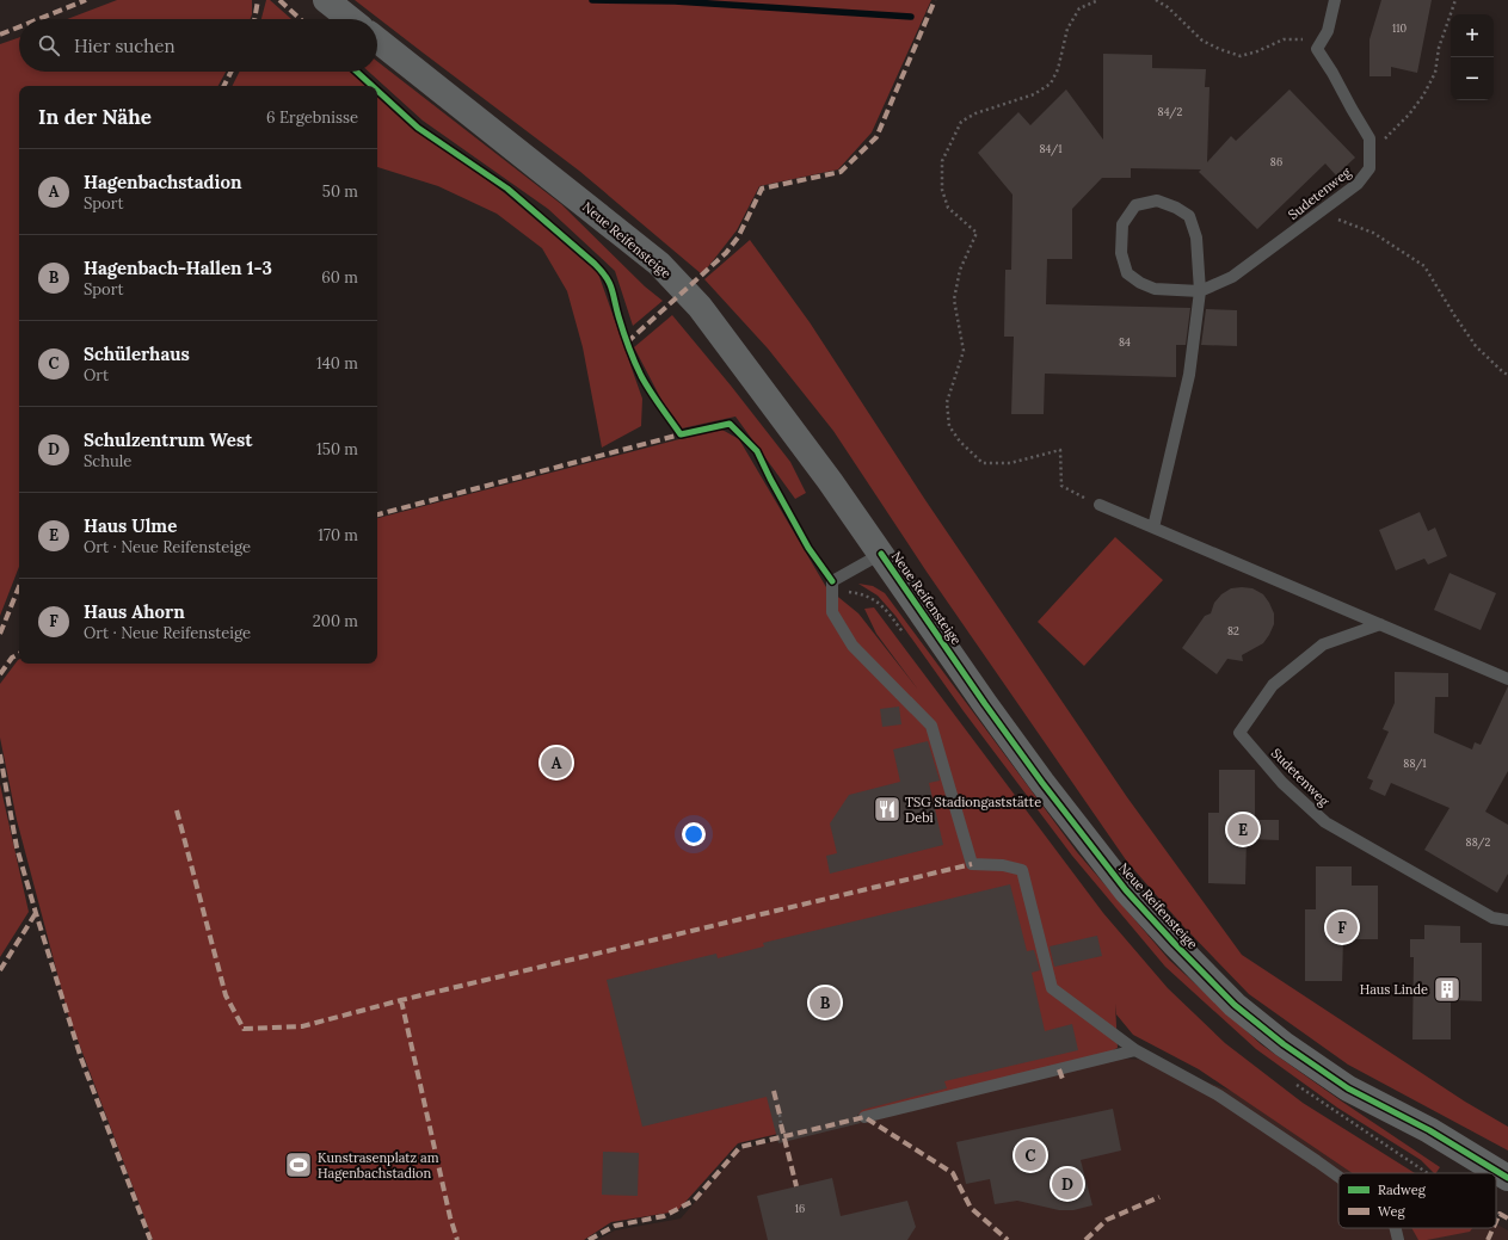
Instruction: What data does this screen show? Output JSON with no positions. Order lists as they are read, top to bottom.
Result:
{
  "streets": {
    "main road": ["Neue Reifensteige"],
    "lane": ["Sudetenweg"]
  },
  "places": {
    "restaurant": ["TSG Stadiongaststätte Debi"],
    "building": ["Haus Linde"],
    "sports": ["Kunstrasenplatz am Hagenbachstadion"]
  },
  "house_numbers": [
    "110",
    "84/2",
    "84/1",
    "86",
    "84",
    "82",
    "88/1",
    "88/2",
    "16"
  ],
  "legend": ["Radweg", "Weg"],
  "page": {
    "map_buttons": ["+", "−"],
    "search": "Hier suchen",
    "heading": ["In der Nähe", "6 Ergebnisse"],
    "list": [
      {
        "mark": "A",
        "name": "Hagenbachstadion",
        "note": "Sport",
        "value": "50 m"
      },
      {
        "mark": "B",
        "name": "Hagenbach-Hallen 1-3",
        "note": "Sport",
        "value": "60 m"
      },
      {
        "mark": "C",
        "name": "Schülerhaus",
        "note": "Ort",
        "value": "140 m"
      },
      {
        "mark": "D",
        "name": "Schulzentrum West",
        "note": "Schule",
        "value": "150 m"
      },
      {
        "mark": "E",
        "name": "Haus Ulme",
        "note": "Ort · Neue Reifensteige",
        "value": "170 m"
      },
      {
        "mark": "F",
        "name": "Haus Ahorn",
        "note": "Ort · Neue Reifensteige",
        "value": "200 m"
      }
    ],
    "pins": [
      "A",
      "E",
      "F",
      "B",
      "C",
      "D"
    ]
  }
}
